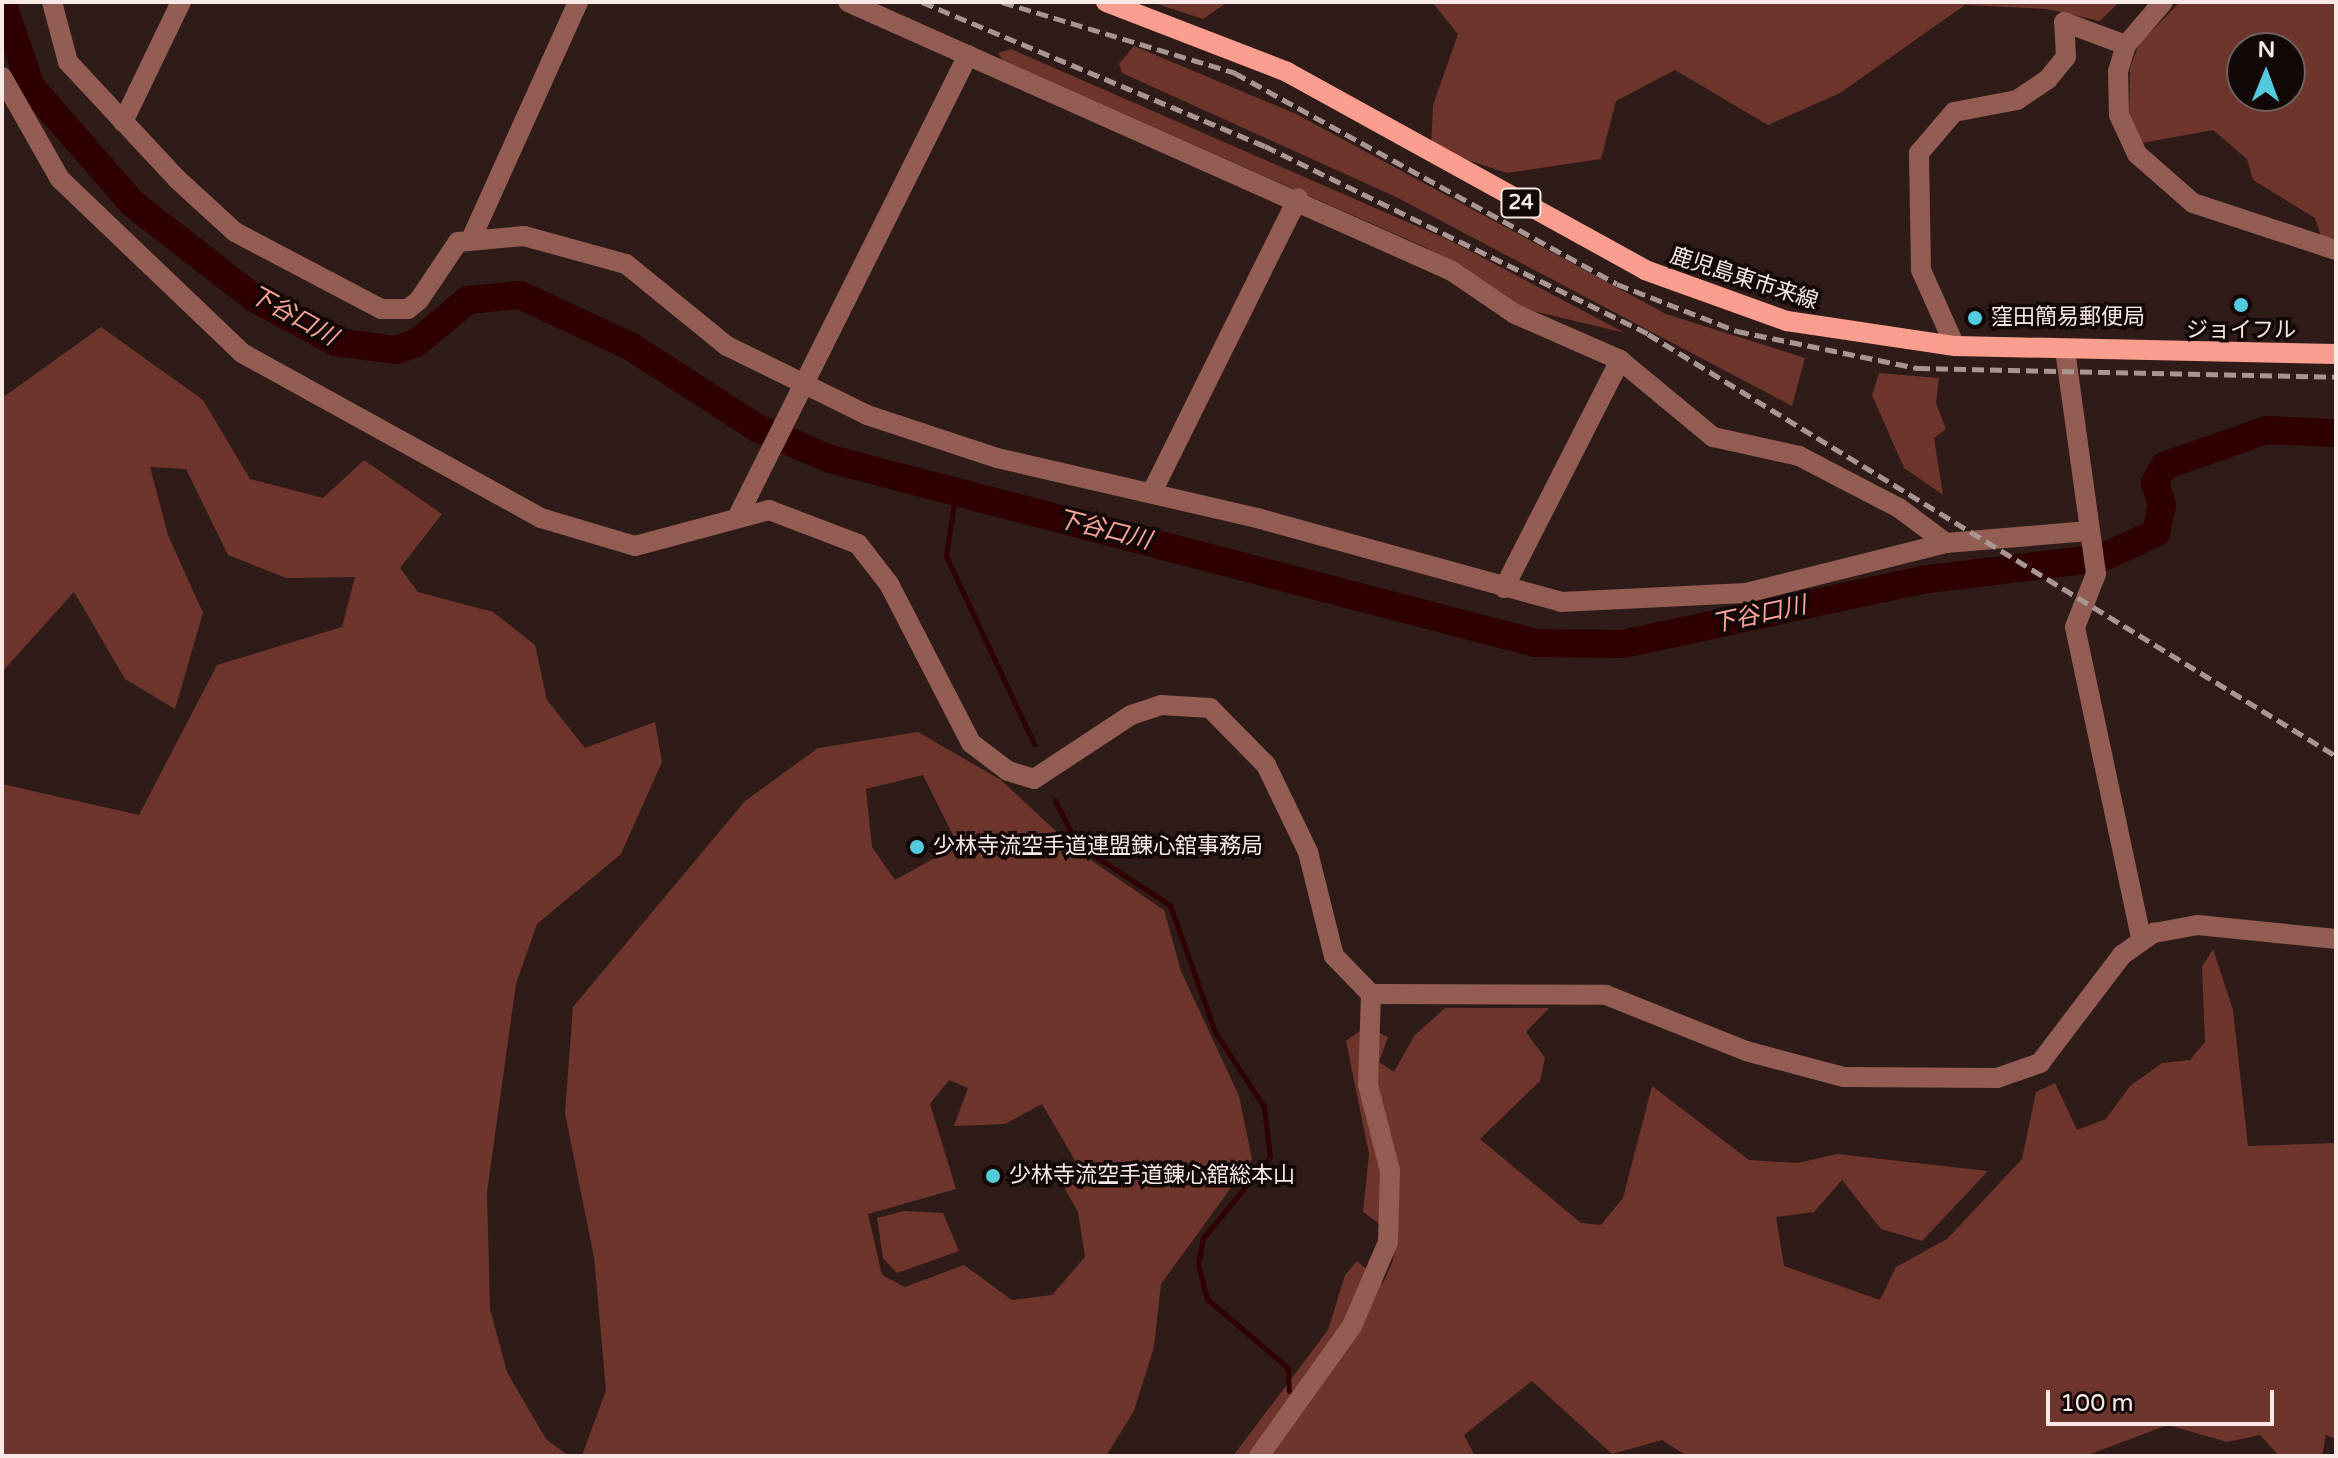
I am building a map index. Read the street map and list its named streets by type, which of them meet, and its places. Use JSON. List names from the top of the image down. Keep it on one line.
{"streets":{"main road":["24","鹿児島東市来線"]},"water":["下谷口川"],"places":["ジョイフル","窪田簡易郵便局","少林寺流空手道連盟錬心舘事務局","少林寺流空手道錬心舘総本山"],"scale_bar":"100 m","north":"top"}
